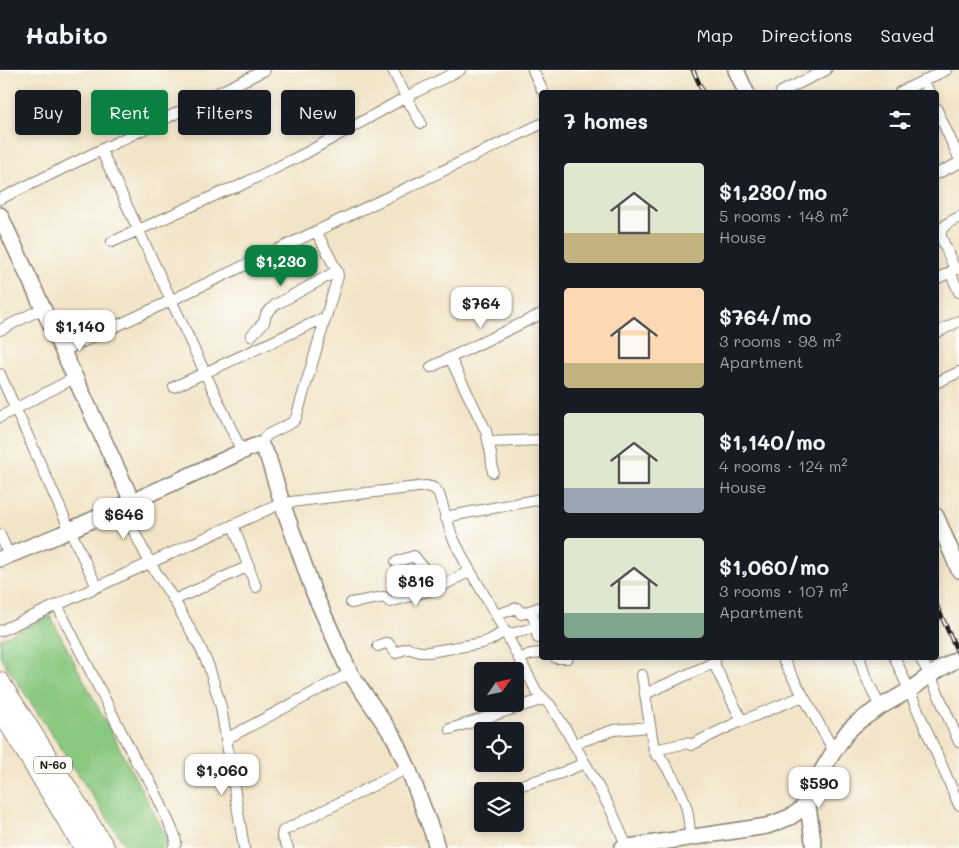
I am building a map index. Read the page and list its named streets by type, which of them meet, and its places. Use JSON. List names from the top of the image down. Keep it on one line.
{"streets":{"highway":["N-60"]},"north":"top right","page":{"header":"Habito","nav":["Map","Directions","Saved"],"chip":["Buy","Rent","Filters","New"],"heading":"7 homes","list":[{"name":"$1,230/mo","note":"5 rooms · 148 m² · House"},{"name":"$764/mo","note":"3 rooms · 98 m² · Apartment"},{"name":"$1,140/mo","note":"4 rooms · 124 m² · House"},{"name":"$1,060/mo","note":"3 rooms · 107 m² · Apartment"}],"price":["$1,230","$764","$1,140","$646","$816","$1,060","$590"]}}
